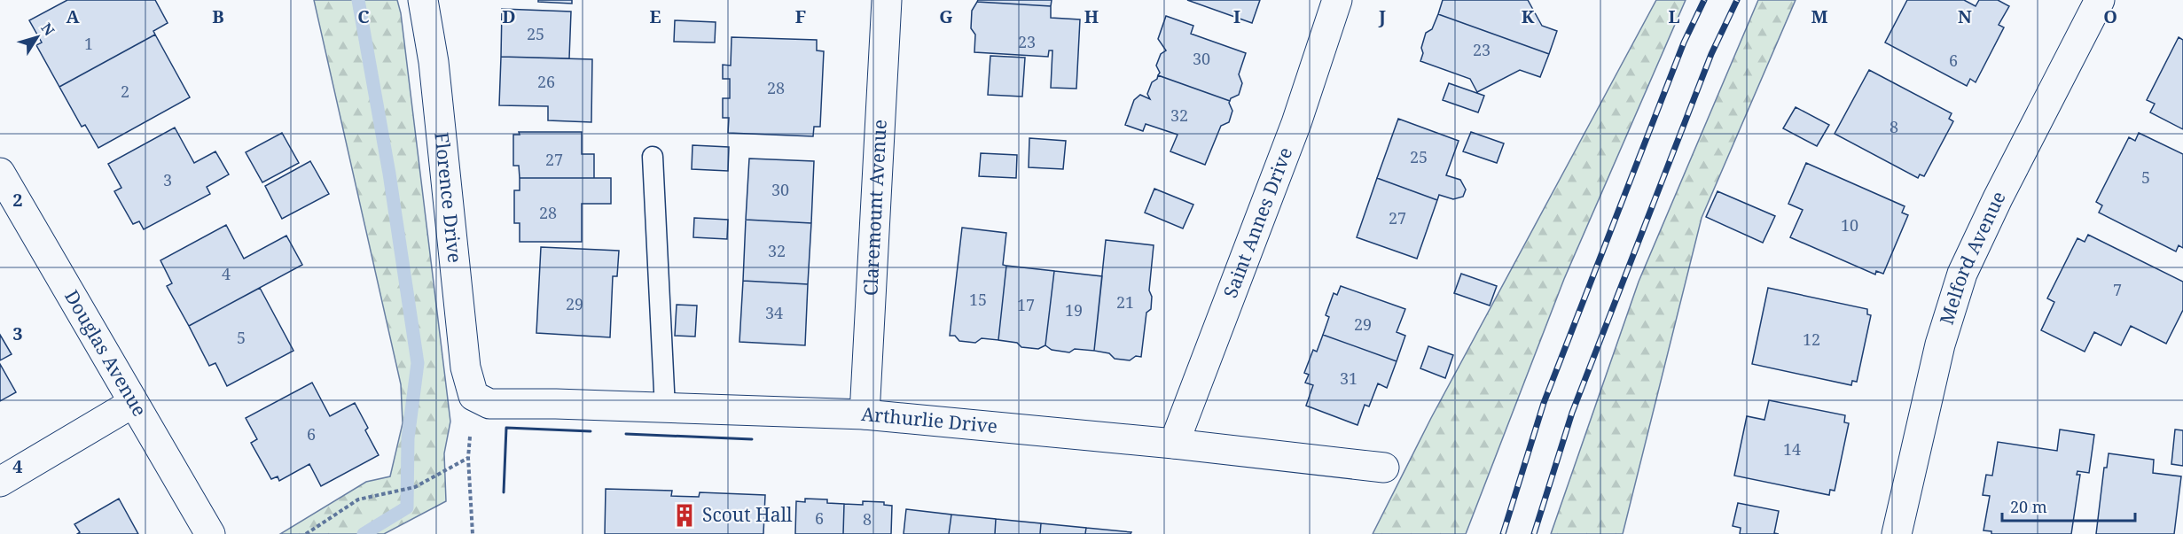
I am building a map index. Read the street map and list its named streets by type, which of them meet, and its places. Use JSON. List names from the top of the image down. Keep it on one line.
{"streets":{"street":["Florence Drive","Claremount Avenue","Saint Annes Drive","Melford Avenue","Douglas Avenue","Arthurlie Drive"]},"crossings":[["Florence Drive","Arthurlie Drive"],["Claremount Avenue","Arthurlie Drive"],["Saint Annes Drive","Arthurlie Drive"]],"places":{"building":["Scout Hall"]},"house_numbers":["25","23","1","23","30","6","26","28","2","32","8","25","27","5","3","30","28","27","10","32","4","7","15","21","29","17","19","34","29","5","12","31","6","14","6","8"],"scale_bar":"20 m","north":"top right","grid":{"columns":["A","B","C","D","E","F","G","H","I","J","K","L","M","N","O"],"rows":["2","3","4"]}}
